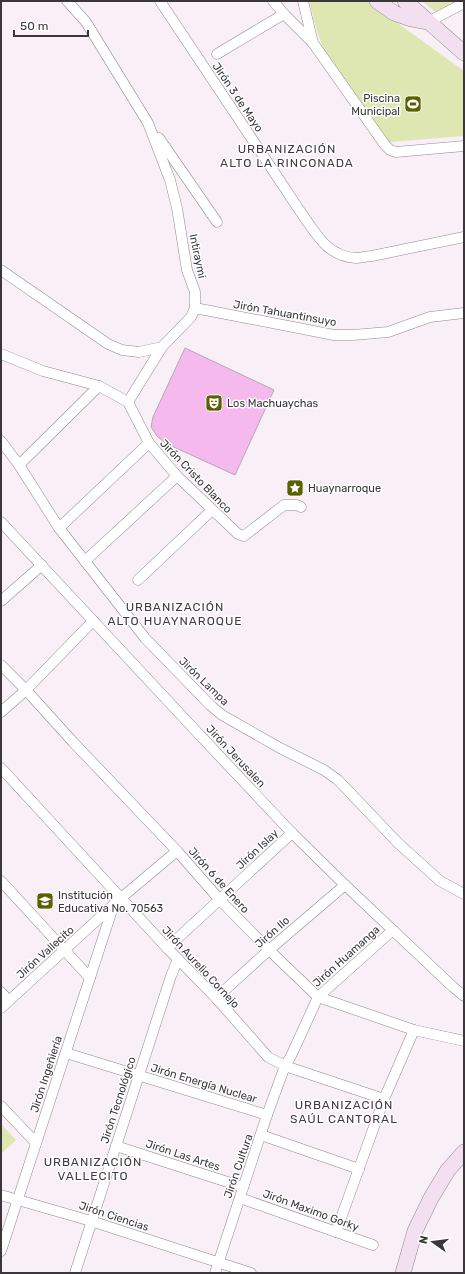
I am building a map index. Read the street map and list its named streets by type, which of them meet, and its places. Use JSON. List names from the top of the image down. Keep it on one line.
{"streets":{"street":["Jirón 3 de Mayo","Intiraymi","Jirón Tahuantinsuyo","Jirón Cristo Blanco","Jirón Lampa","Jirón Jerusalen","Jirón Islay","Jirón 6 de Enero","Jirón Ilo","Jirón Vallecito","Jirón Huamanga","Jirón Aurelio Cornejo","Jirón Ingeñiería","Jirón Energía Nuclear","Jirón Tecnológico","Jirón Las Artes","Jirón Cultura","Jirón Maximo Gorky","Jirón Ciencias"]},"crossings":[["Intiraymi","Jirón Tahuantinsuyo"],["Jirón Jerusalen","Jirón Islay"],["Jirón Jerusalen","Jirón Ilo"],["Jirón Jerusalen","Jirón Huamanga"],["Jirón Islay","Jirón 6 de Enero"],["Jirón Islay","Jirón Aurelio Cornejo"],["Jirón 6 de Enero","Jirón Ilo"],["Jirón 6 de Enero","Jirón Vallecito"],["Jirón 6 de Enero","Jirón Huamanga"],["Jirón Ilo","Jirón Aurelio Cornejo"],["Jirón Vallecito","Jirón Aurelio Cornejo"],["Jirón Vallecito","Jirón Ingeñiería"],["Jirón Huamanga","Jirón Aurelio Cornejo"],["Jirón Huamanga","Jirón Cultura"],["Jirón Aurelio Cornejo","Jirón Ingeñiería"],["Jirón Aurelio Cornejo","Jirón Tecnológico"],["Jirón Aurelio Cornejo","Jirón Cultura"],["Jirón Ingeñiería","Jirón Energía Nuclear"],["Jirón Ingeñiería","Jirón Ciencias"],["Jirón Energía Nuclear","Jirón Tecnológico"],["Jirón Energía Nuclear","Jirón Cultura"],["Jirón Tecnológico","Jirón Las Artes"],["Jirón Tecnológico","Jirón Ciencias"],["Jirón Las Artes","Jirón Cultura"],["Jirón Cultura","Jirón Maximo Gorky"],["Jirón Cultura","Jirón Ciencias"]],"districts":["URBANIZACIÓN ALTO LA RINCONADA","URBANIZACIÓN ALTO HUAYNAROQUE","URBANIZACIÓN SAÚL CANTORAL","URBANIZACIÓN VALLECITO"],"places":{"sports":["Piscina Municipal"],"theatre":["Los Machuaychas"],"place":["Huaynarroque"],"school or university":["Institución Educativa No. 70563"]},"scale_bar":"50 m","north":"left"}
